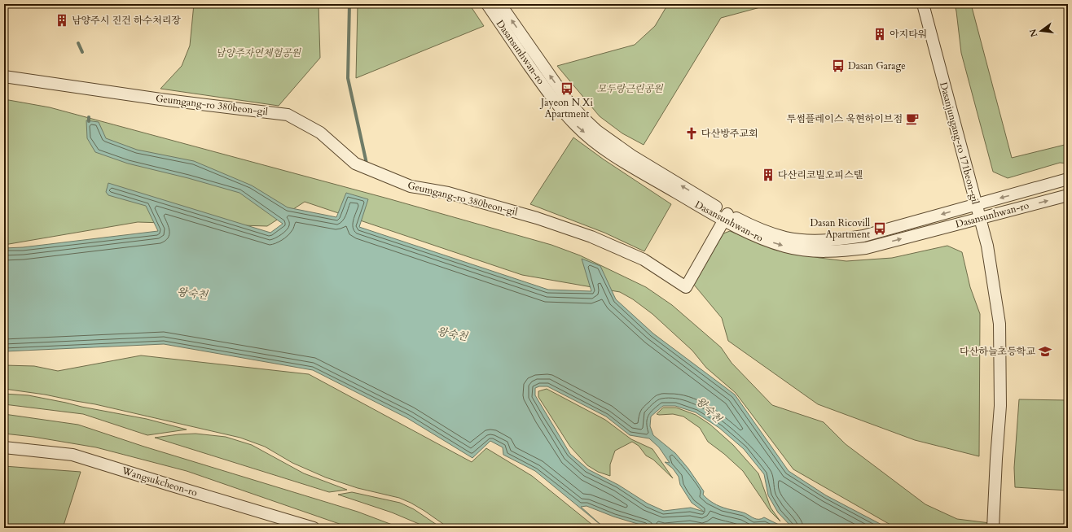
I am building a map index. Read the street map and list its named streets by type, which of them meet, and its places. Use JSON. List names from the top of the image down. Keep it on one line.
{"streets":{"street":["Dasansunhwan-ro","Geumgang-ro 380beon-gil","Dasanjungang-ro 171beon-gil","Wangsukcheon-ro"]},"crossings":[["Dasansunhwan-ro","Geumgang-ro 380beon-gil"],["Dasansunhwan-ro","Dasanjungang-ro 171beon-gil"]],"water":["왕숙천"],"parks":["남양주자연체험공원","모두랑근린공원"],"places":{"building":["남양주시 진건 하수처리장","아지타워","다산리코빌오피스텔"],"bus stop":["Dasan Garage","Jayeon N Xi Apartment","Dasan Ricovill Apartment"],"cafe":["투썸플레이스 욱현하이브점"],"church":["다산방주교회"],"school or university":["다산하늘초등학교"]},"north":"left"}
